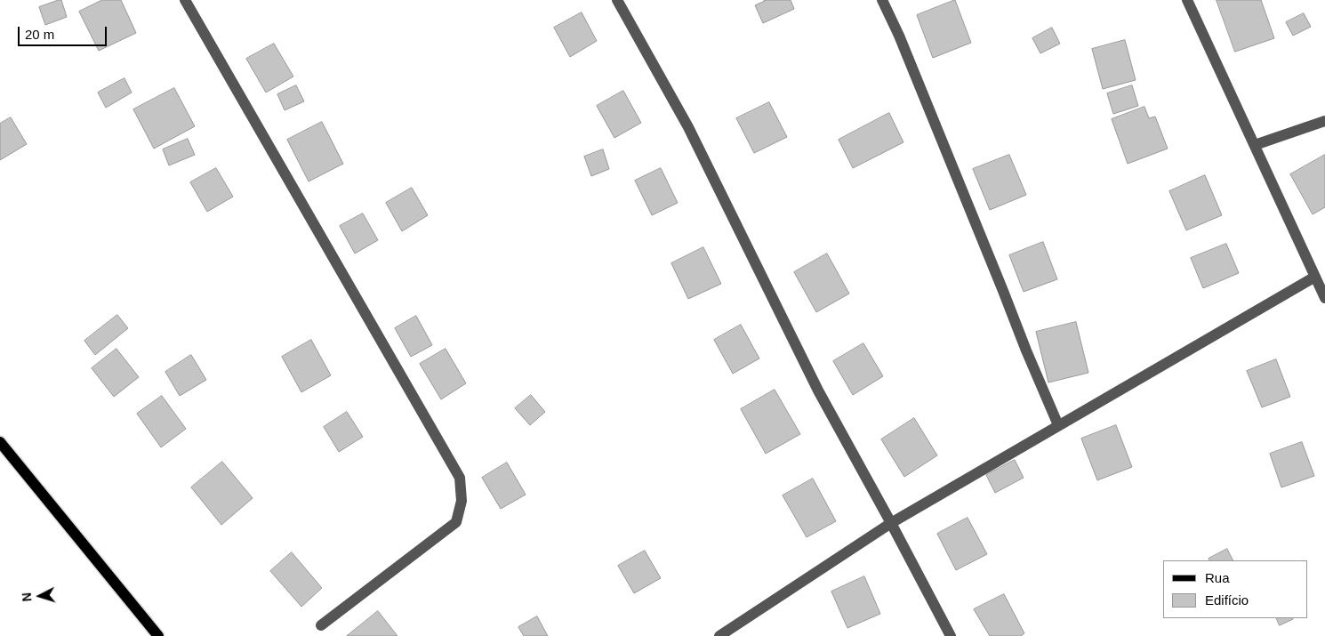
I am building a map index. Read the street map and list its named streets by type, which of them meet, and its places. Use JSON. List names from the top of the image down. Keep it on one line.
{"legend":["Rua","Edifício"],"scale_bar":"20 m","north":"left"}
